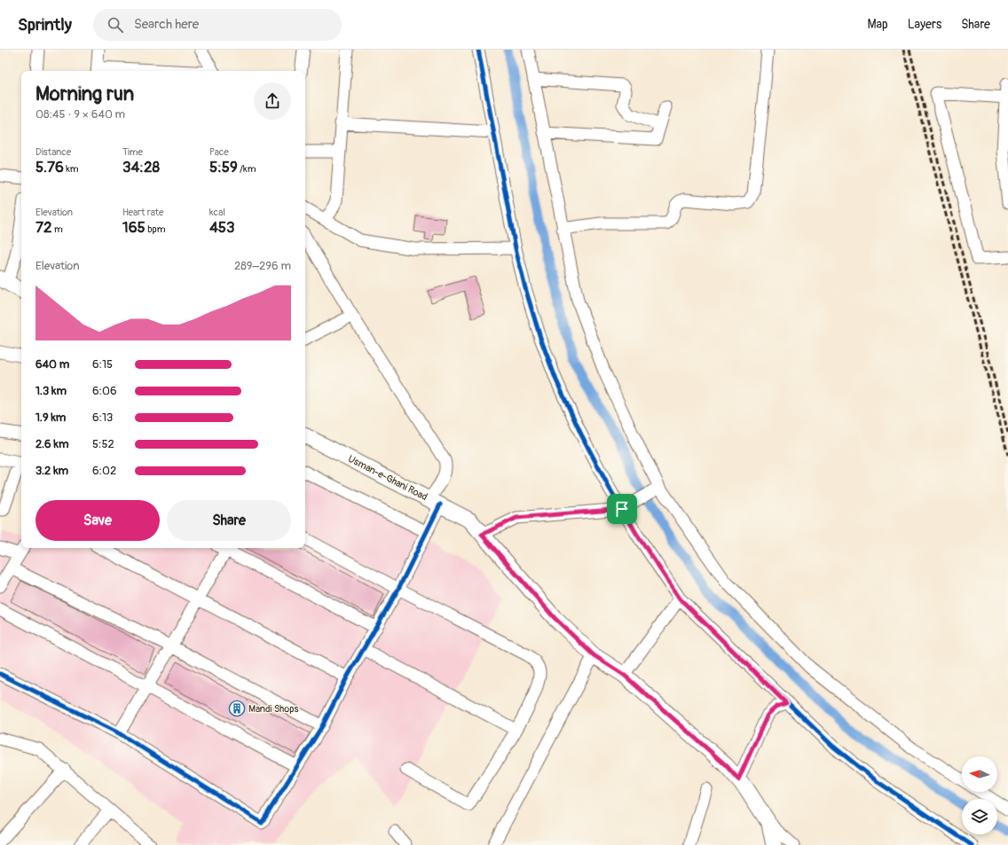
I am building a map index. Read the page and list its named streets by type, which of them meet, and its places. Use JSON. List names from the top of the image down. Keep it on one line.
{"streets":{"main road":["Usman-e-Ghani Road"]},"places":{"building":["Mandi Shops"]},"north":"left","page":{"header":"Sprintly","search":"Search here","nav":["Map","Layers","Share"],"heading":["Morning run","08:45 · 9 × 640 m"],"stats":[["Distance","5.76 km"],["Time","34:28"],["Pace","5:59 /km"],["Elevation","72 m"],["Heart rate","165 bpm"],["kcal","453"]],"chart":["Elevation","289–296 m"],"list":[{"name":"640 m","note":"6:15"},{"name":"1.3 km","note":"6:06"},{"name":"1.9 km","note":"6:13"},{"name":"2.6 km","note":"5:52"},{"name":"3.2 km","note":"6:02"}],"buttons":["Save","Share"]}}
